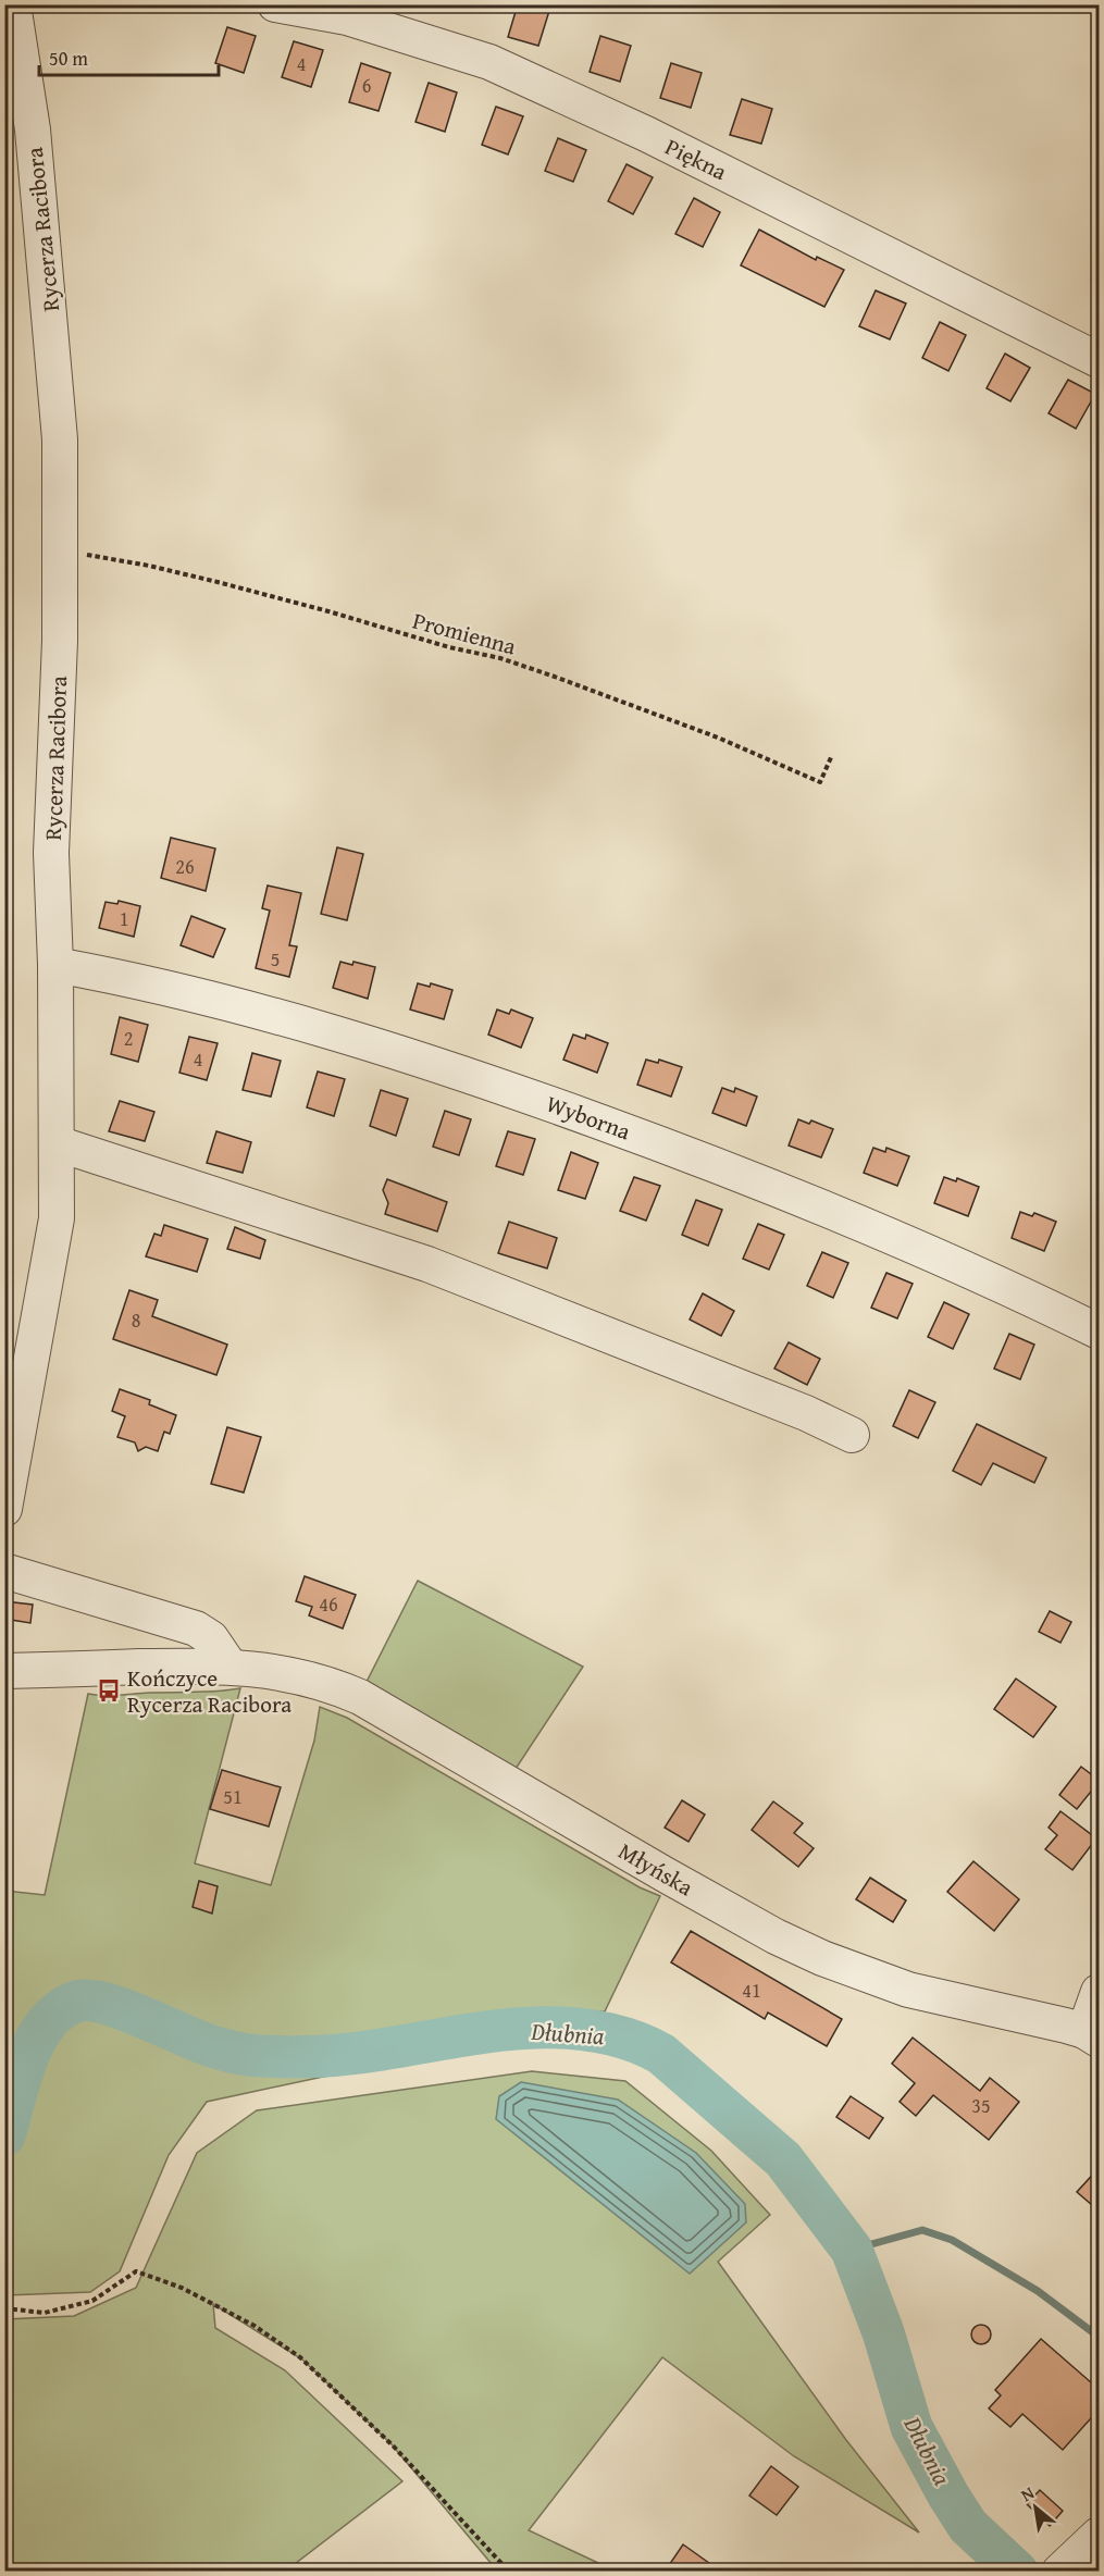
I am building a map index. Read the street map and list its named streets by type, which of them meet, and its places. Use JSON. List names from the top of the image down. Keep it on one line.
{"streets":{"street":["Piękna","Rycerza Racibora","Wyborna","Młyńska"],"path":["Promienna"]},"crossings":[["Rycerza Racibora","Promienna"],["Rycerza Racibora","Wyborna"]],"water":["Dłubnia"],"places":{"bus stop":["Kończyce Rycerza Racibora"]},"house_numbers":["4","6","26","1","5","2","4","8","46","51","41","35"],"scale_bar":"50 m","north":"top left"}
